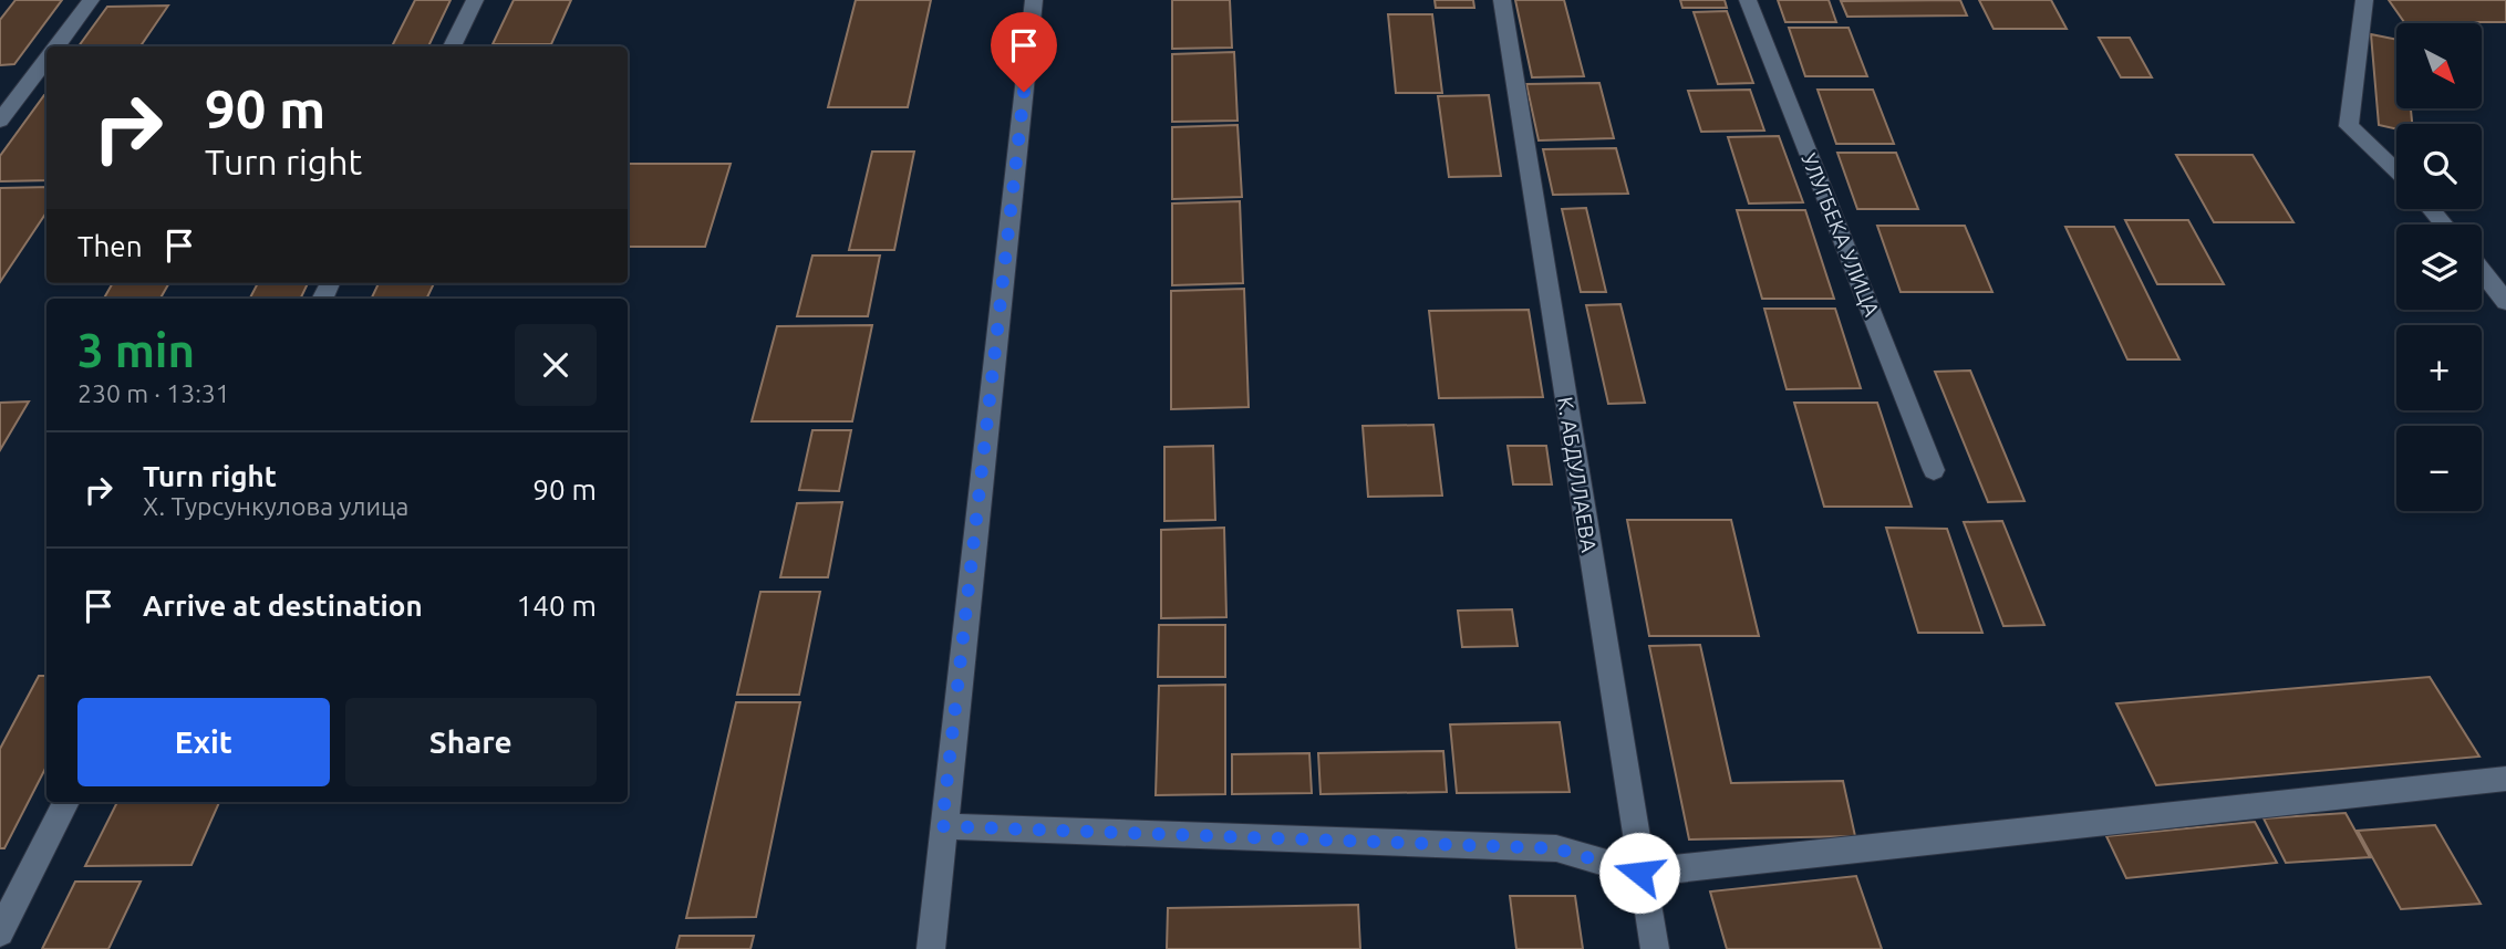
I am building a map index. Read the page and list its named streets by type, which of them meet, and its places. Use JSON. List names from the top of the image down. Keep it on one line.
{"streets":{"street":["УЛУГБЕКА УЛИЦА","К. АБДУЛЛАЕВА"]},"north":"bottom right","page":{"map_buttons":["+","−"],"turn":["90 m","Turn right"],"then":"Then","heading":["3 min","230 m · 13:31"],"list":[{"name":"Turn right","note":"Х. Турсункулова улица","value":"90 m"},{"name":"Arrive at destination","value":"140 m"}],"buttons":["Exit","Share"]}}
